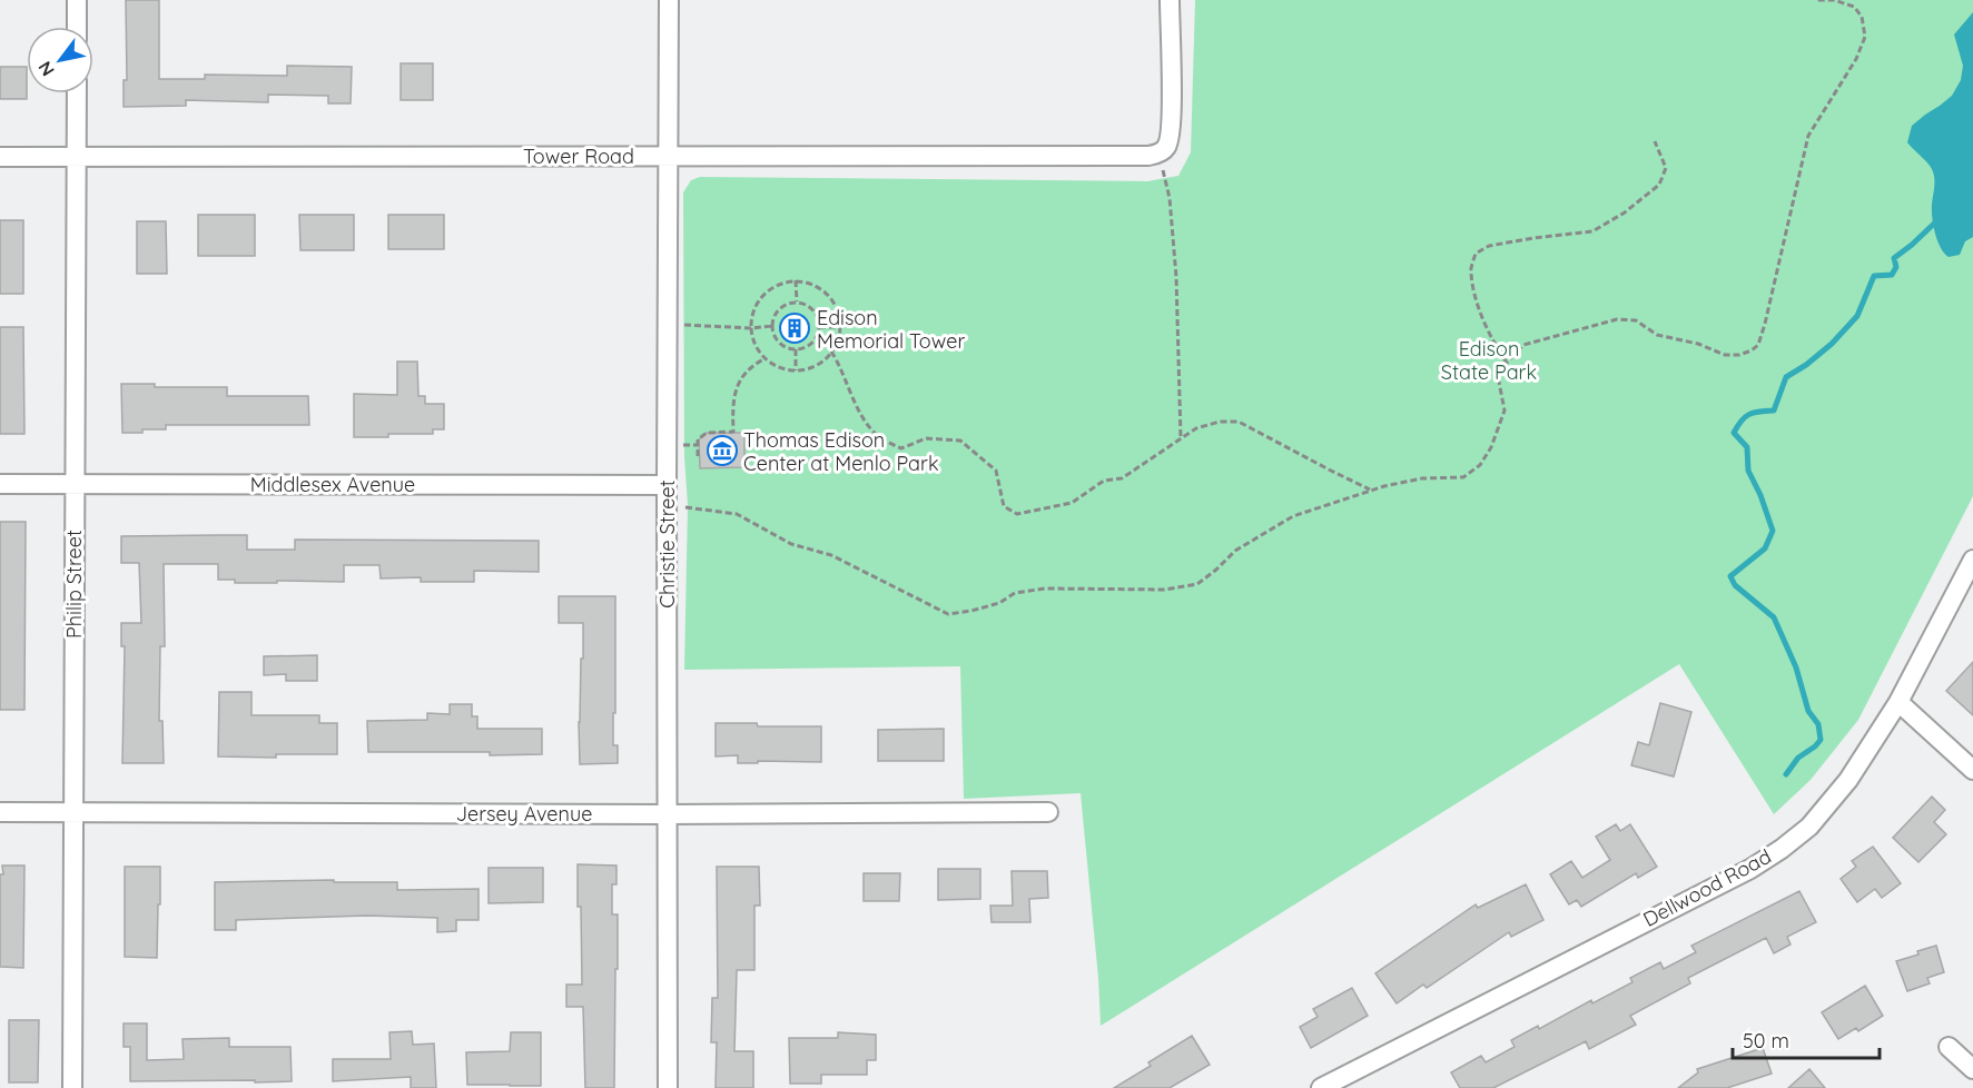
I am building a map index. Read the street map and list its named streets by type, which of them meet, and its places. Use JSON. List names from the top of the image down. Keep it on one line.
{"streets":{"street":["Tower Road","Middlesex Avenue","Christie Street","Philip Street","Jersey Avenue","Dellwood Road"]},"crossings":[["Tower Road","Christie Street"],["Tower Road","Philip Street"],["Middlesex Avenue","Christie Street"],["Middlesex Avenue","Philip Street"],["Christie Street","Jersey Avenue"],["Philip Street","Jersey Avenue"]],"parks":["Edison State Park"],"places":{"building":["Edison Memorial Tower"],"museum":["Thomas Edison Center at Menlo Park"]},"scale_bar":"50 m","north":"bottom left"}
